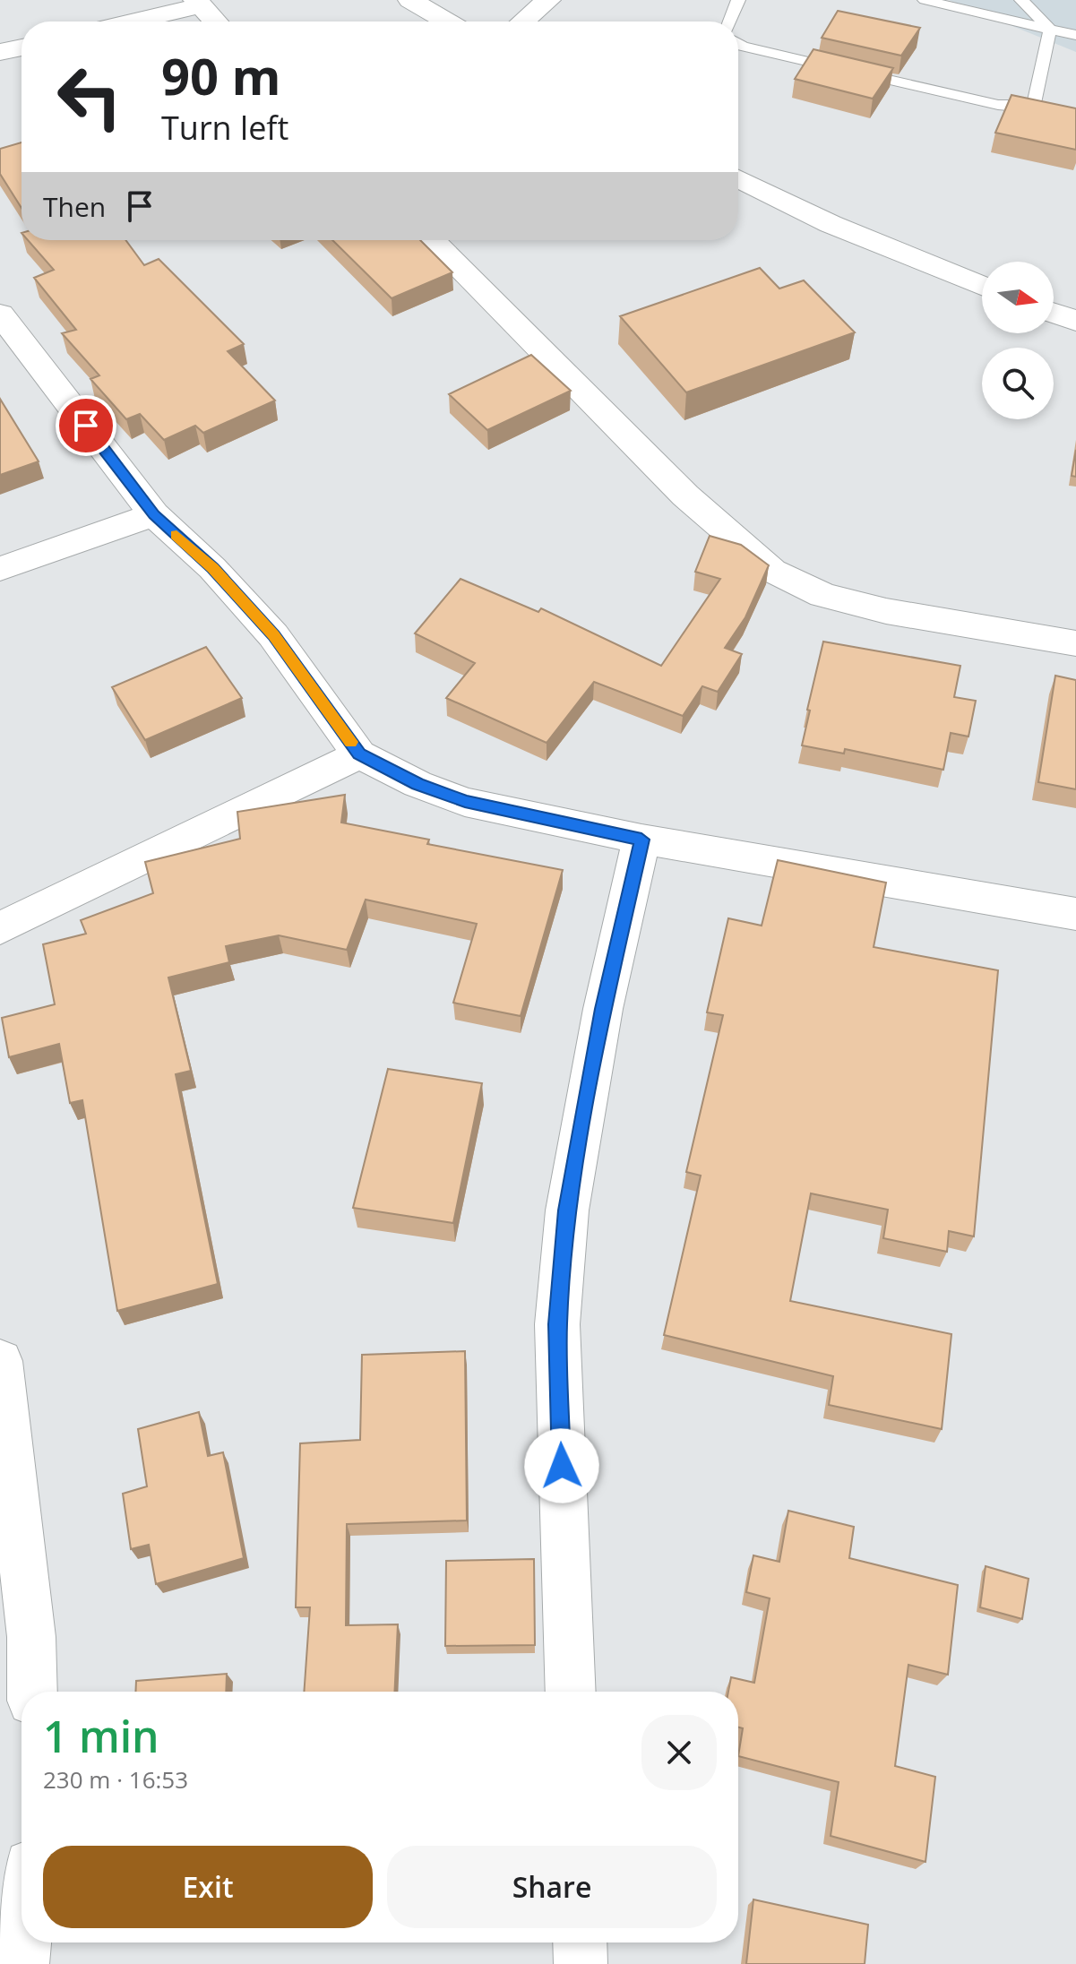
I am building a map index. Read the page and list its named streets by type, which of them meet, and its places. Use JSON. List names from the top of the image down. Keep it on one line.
{"north":"right","page":{"turn":["90 m","Turn left"],"then":"Then","heading":["1 min","230 m · 16:53"],"buttons":["Exit","Share"]}}
